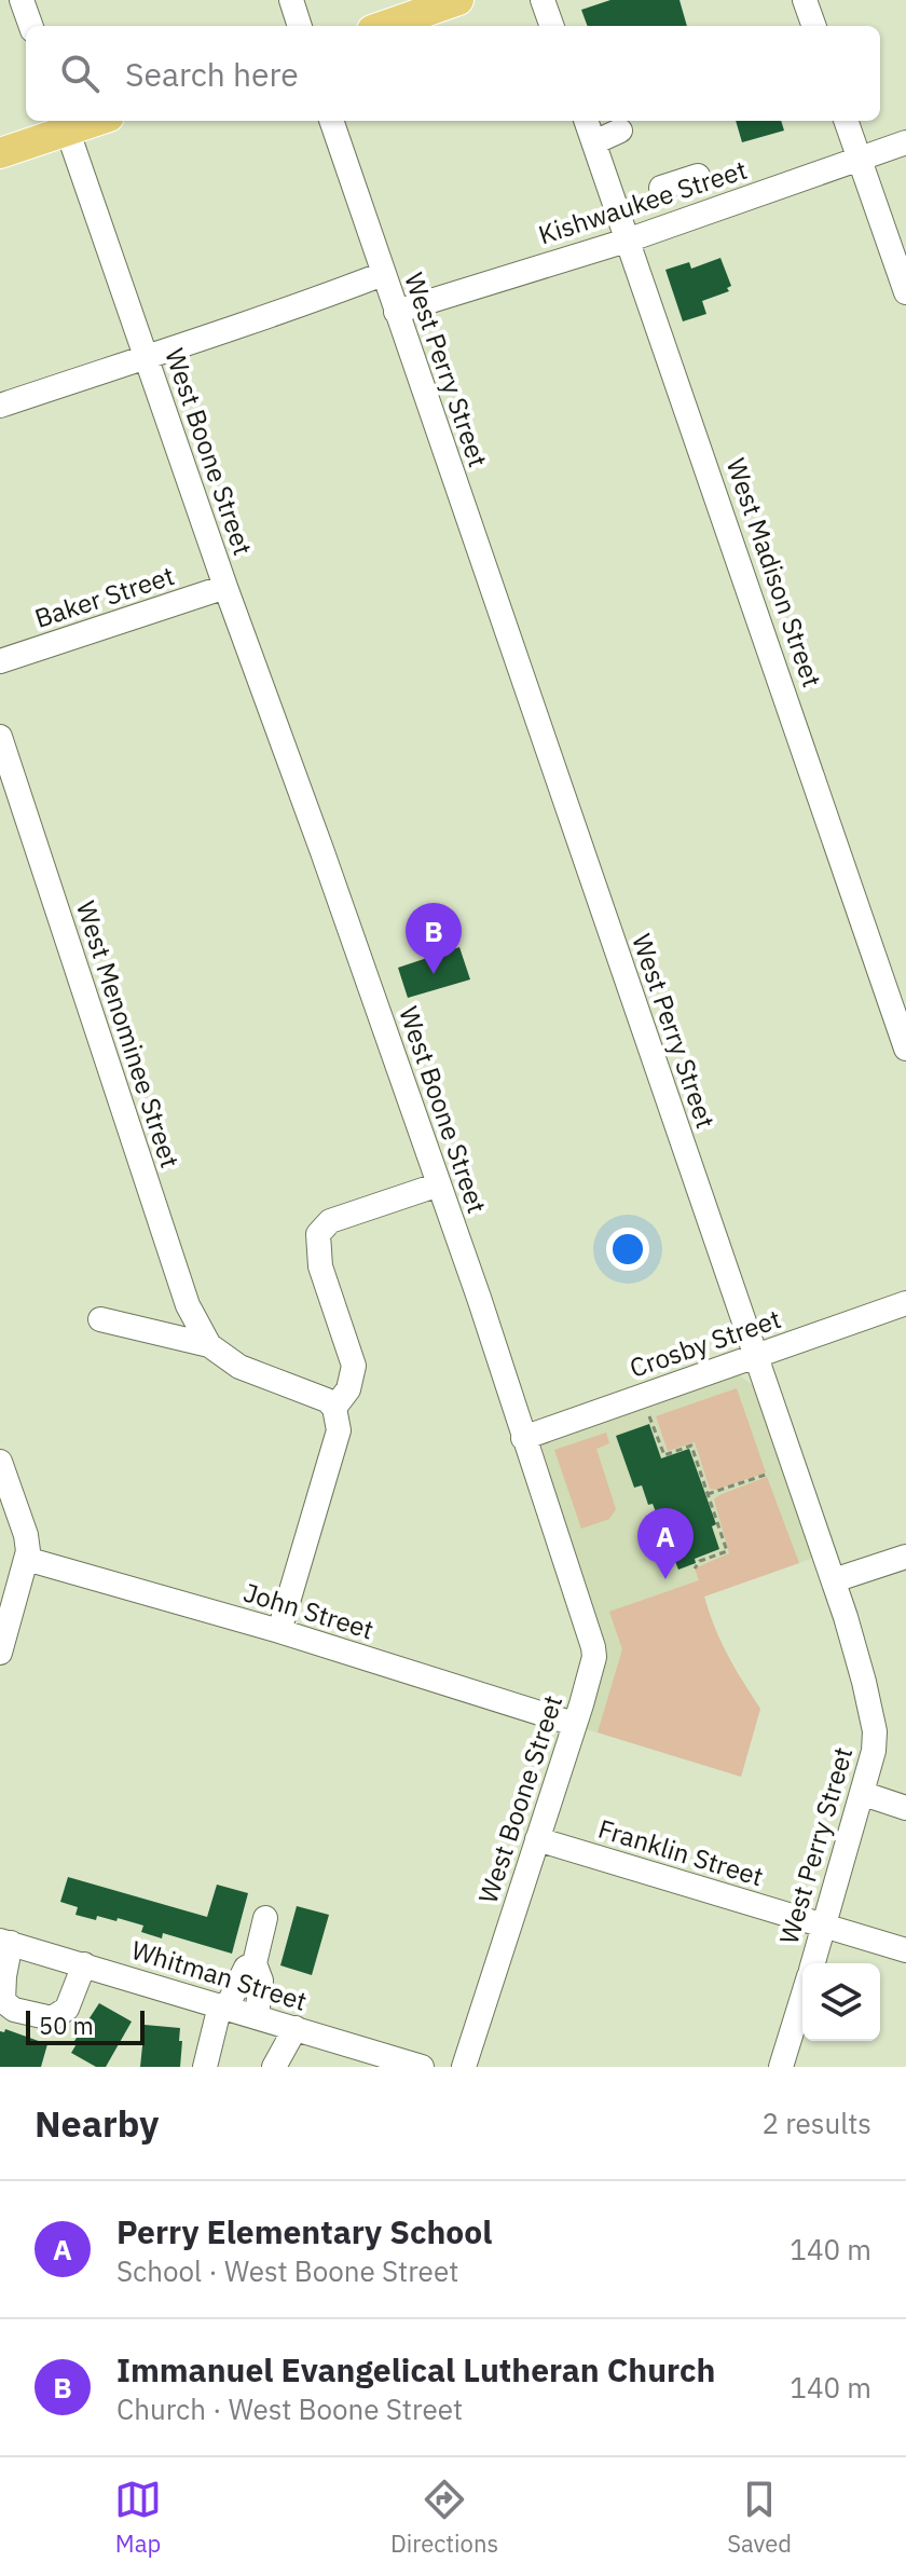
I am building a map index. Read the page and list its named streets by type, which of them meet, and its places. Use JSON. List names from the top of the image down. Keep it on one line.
{"streets":{"street":["Kishwaukee Street","West Perry Street","West Boone Street","West Madison Street","Baker Street","West Menominee Street","Crosby Street","John Street","Franklin Street","Whitman Street"]},"crossings":[["Kishwaukee Street","West Perry Street"],["Kishwaukee Street","West Madison Street"],["West Perry Street","Crosby Street"],["West Perry Street","Franklin Street"],["West Boone Street","Baker Street"],["West Boone Street","Crosby Street"],["West Boone Street","John Street"],["West Boone Street","Franklin Street"]],"scale_bar":"50 m","page":{"search":"Search here","pins":["B","A"],"scale":"50 m","heading":["Nearby","2 results"],"list":[{"mark":"A","name":"Perry Elementary School","note":"School · West Boone Street","value":"140 m"},{"mark":"B","name":"Immanuel Evangelical Lutheran Church","note":"Church · West Boone Street","value":"140 m"}],"nav":["Map","Directions","Saved"]}}
